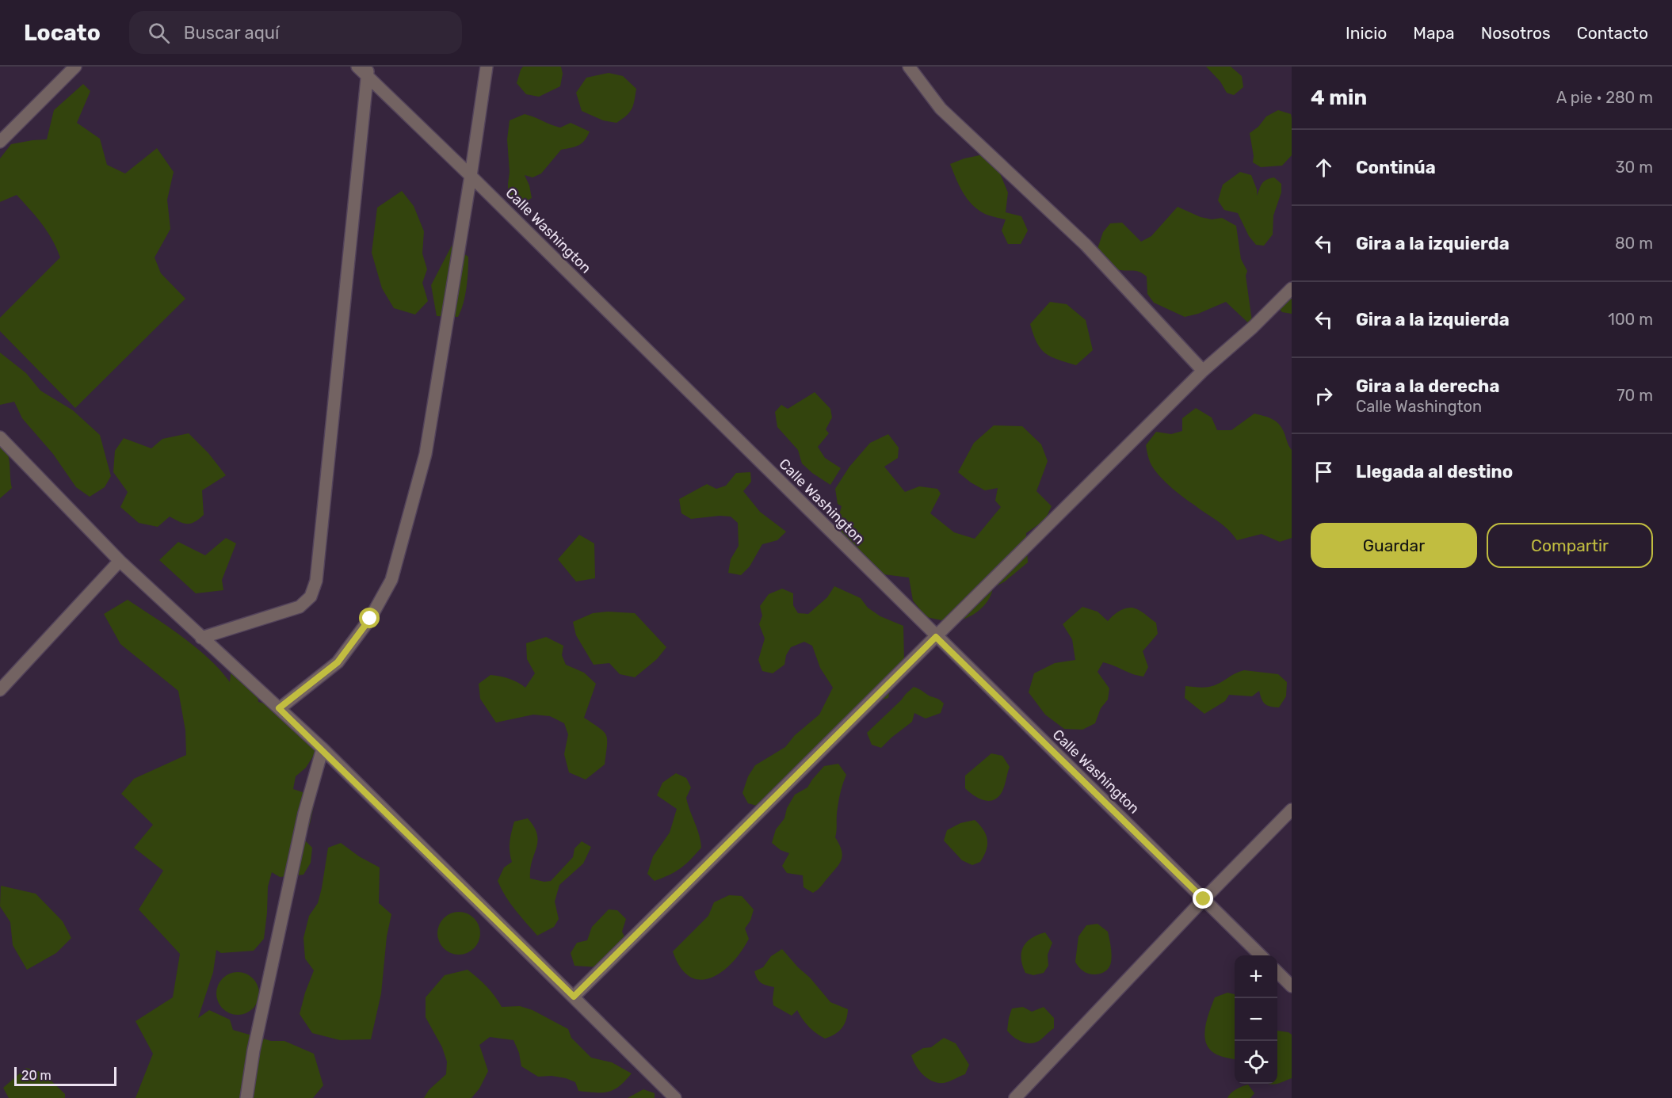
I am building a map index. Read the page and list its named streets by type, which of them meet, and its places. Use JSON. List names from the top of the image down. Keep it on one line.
{"streets":{"street":["Calle Washington"]},"scale_bar":"20 m","page":{"header":"Locato","search":"Buscar aquí","nav":["Inicio","Mapa","Nosotros","Contacto"],"heading":["4 min","A pie · 280 m"],"list":[["Continúa","30 m"],["Gira a la izquierda","80 m"],["Gira a la izquierda","100 m"],["Gira a la derecha","Calle Washington","70 m"],"Llegada al destino"],"buttons":["Guardar","Compartir"],"map_buttons":["+","−"],"scale":"20 m"}}
